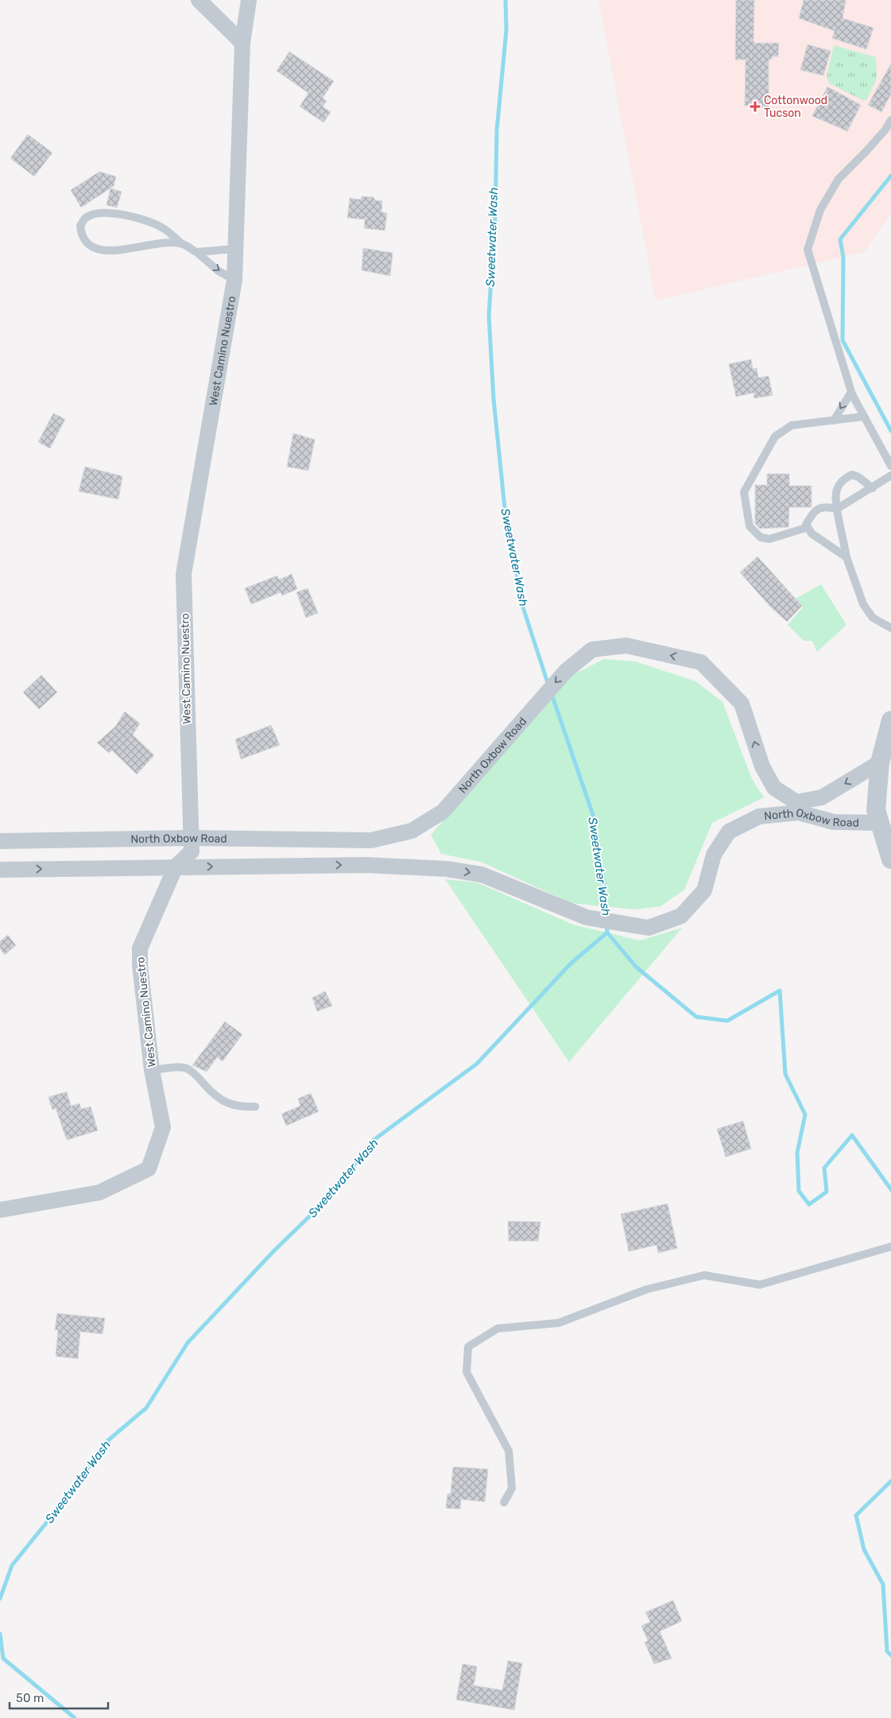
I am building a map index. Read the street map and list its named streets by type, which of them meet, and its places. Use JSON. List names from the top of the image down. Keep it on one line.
{"streets":{"street":["West Camino Nuestro","North Oxbow Road"]},"crossings":[["West Camino Nuestro","North Oxbow Road"]],"water":["Sweetwater Wash"],"places":{"health":["Cottonwood Tucson"]},"scale_bar":"50 m"}
